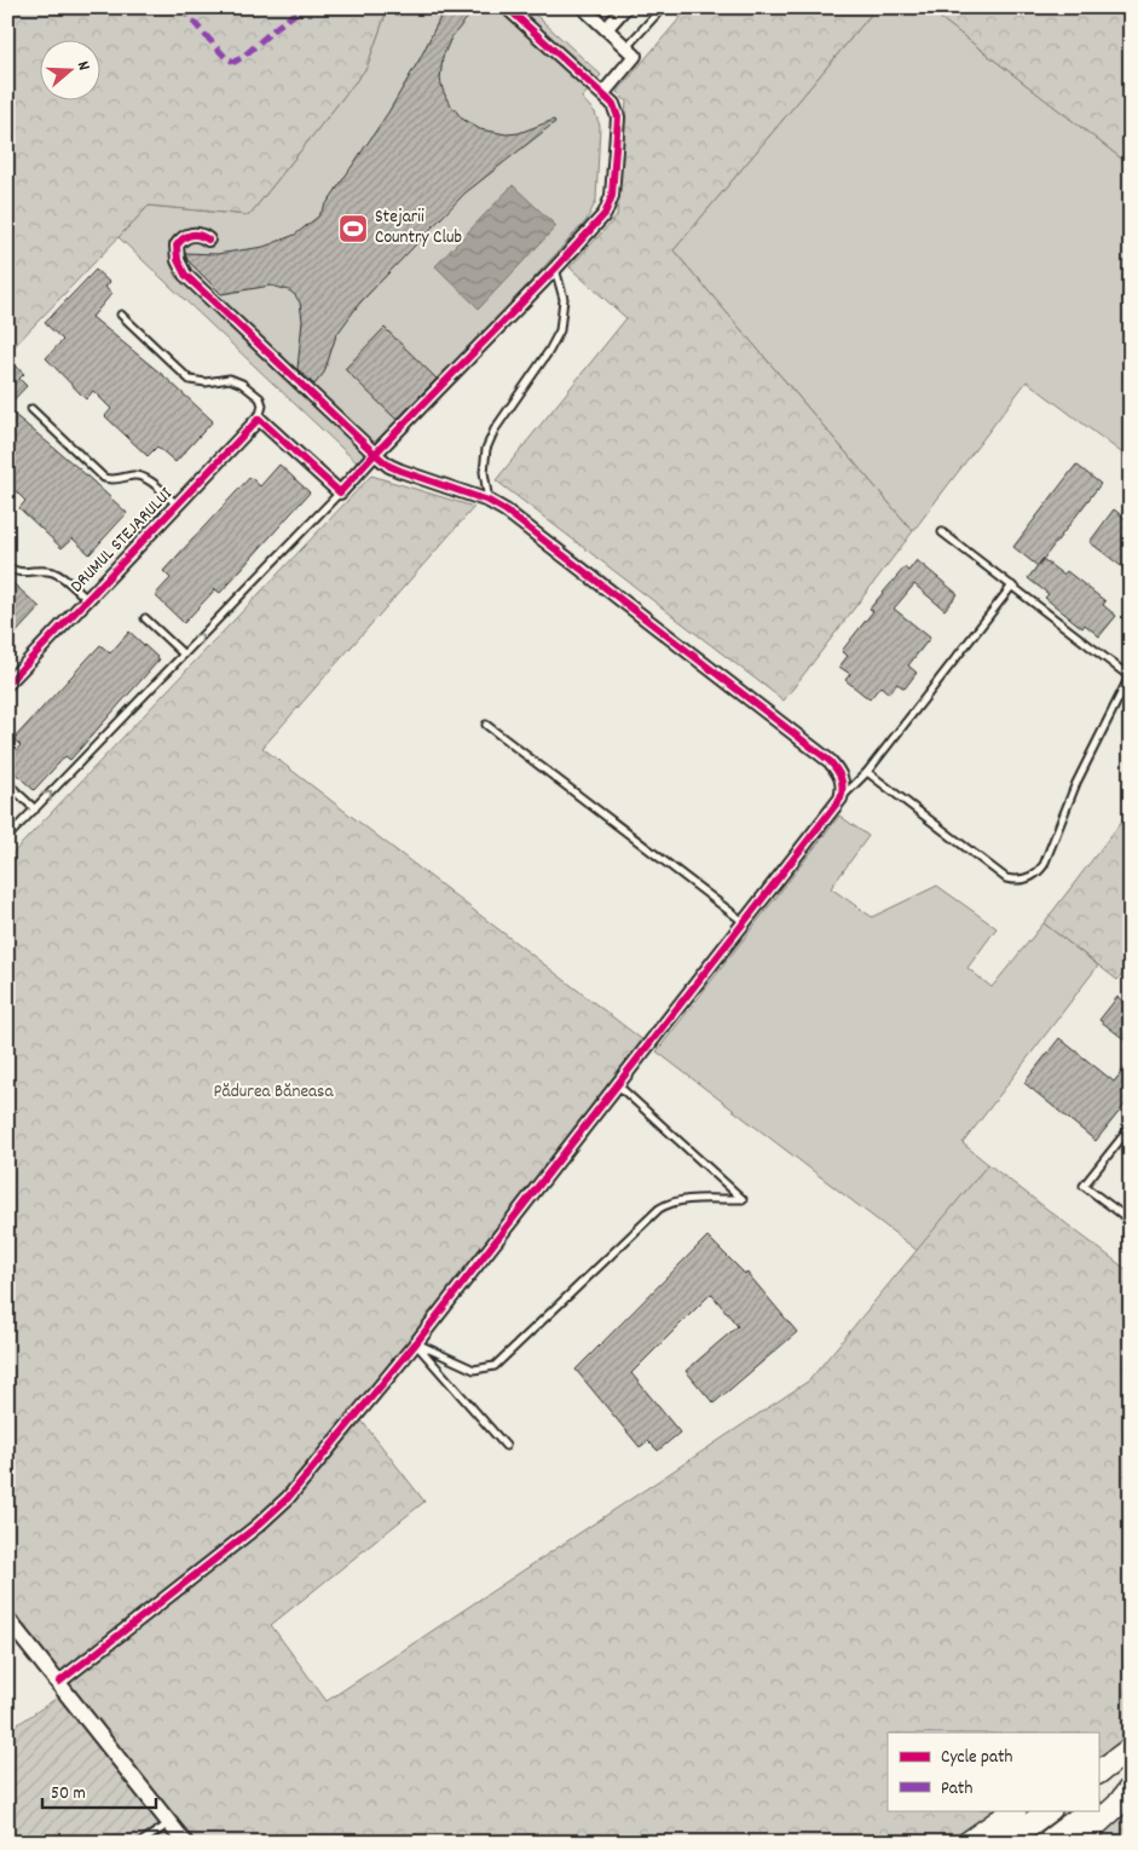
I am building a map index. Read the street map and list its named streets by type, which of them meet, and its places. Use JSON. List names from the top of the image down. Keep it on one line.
{"streets":{"street":["DRUMUL STEJARULUI"]},"parks":["Pădurea Băneasa"],"places":{"sports":["Stejarii Country Club"]},"legend":["Cycle path","Path"],"scale_bar":"50 m","north":"right"}
